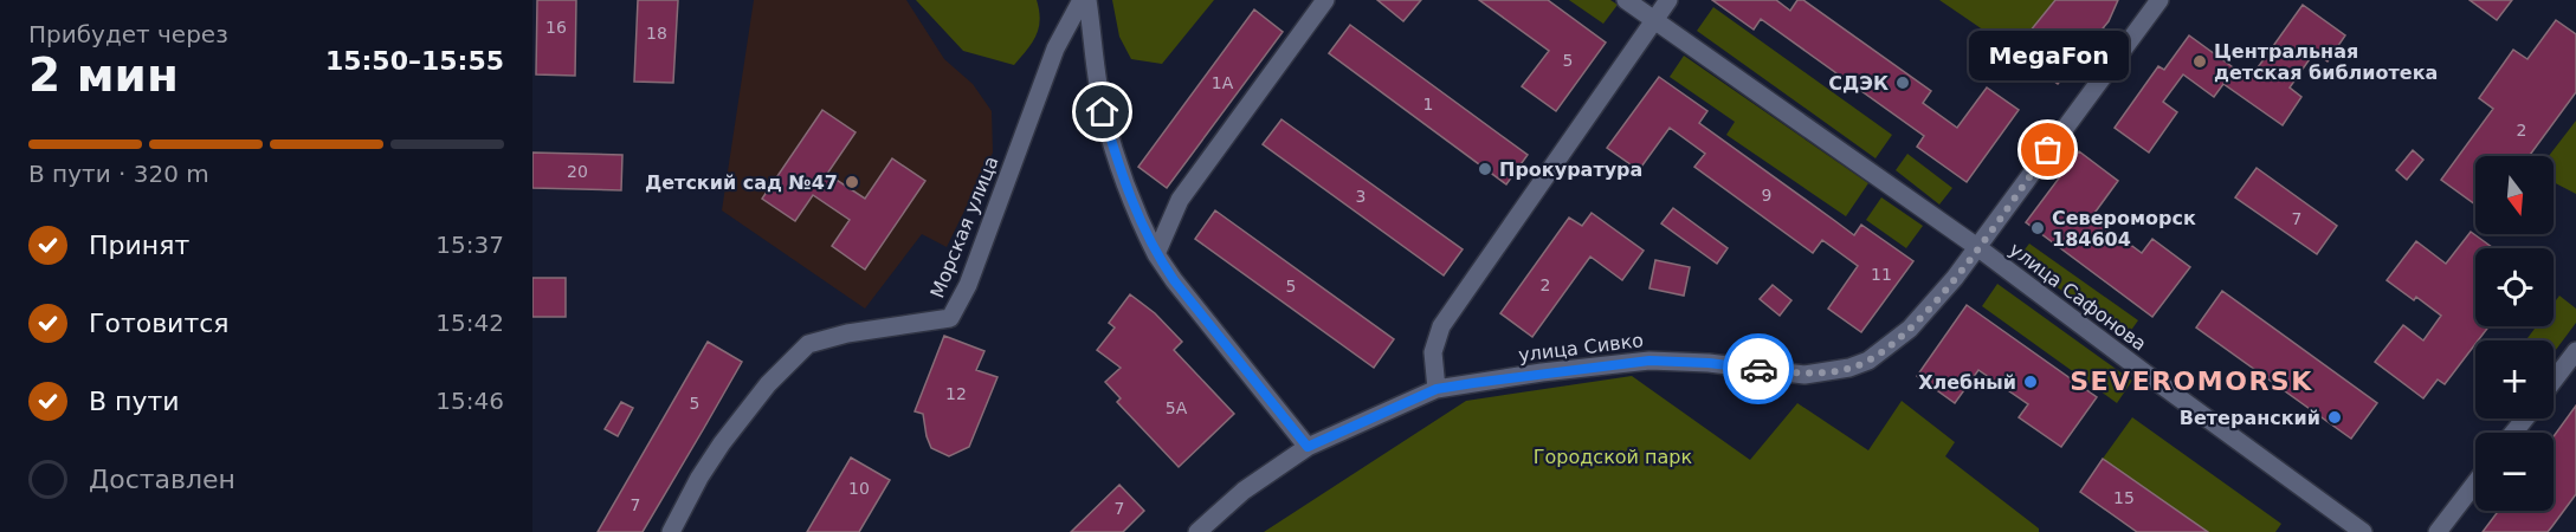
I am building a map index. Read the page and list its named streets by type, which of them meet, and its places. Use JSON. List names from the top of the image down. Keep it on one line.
{"streets":{"street":["Морская улица","улица Сафонова","улица Сивко"]},"crossings":[["улица Сафонова","улица Сивко"]],"districts":["SEVEROMORSK"],"parks":["Городской парк"],"places":["Центральная детская библиотека","СДЭК","MegaFon","Прокуратура","Детский сад №47","Североморск 184604","Хлебный","Ветеранский"],"house_numbers":["16","18","5","1А","1","2","20","9","3","7","11","2","5","12","5","5А","10","15","7","7"],"north":"bottom","page":{"heading":["2 мин","Прибудет через","15:50–15:55"],"bubble":"MegaFon","bar":"В пути · 320 m","map_buttons":["+","−"],"list":[["Принят","15:37"],["Готовится","15:42"],["В пути","15:46"],"Доставлен"]}}
